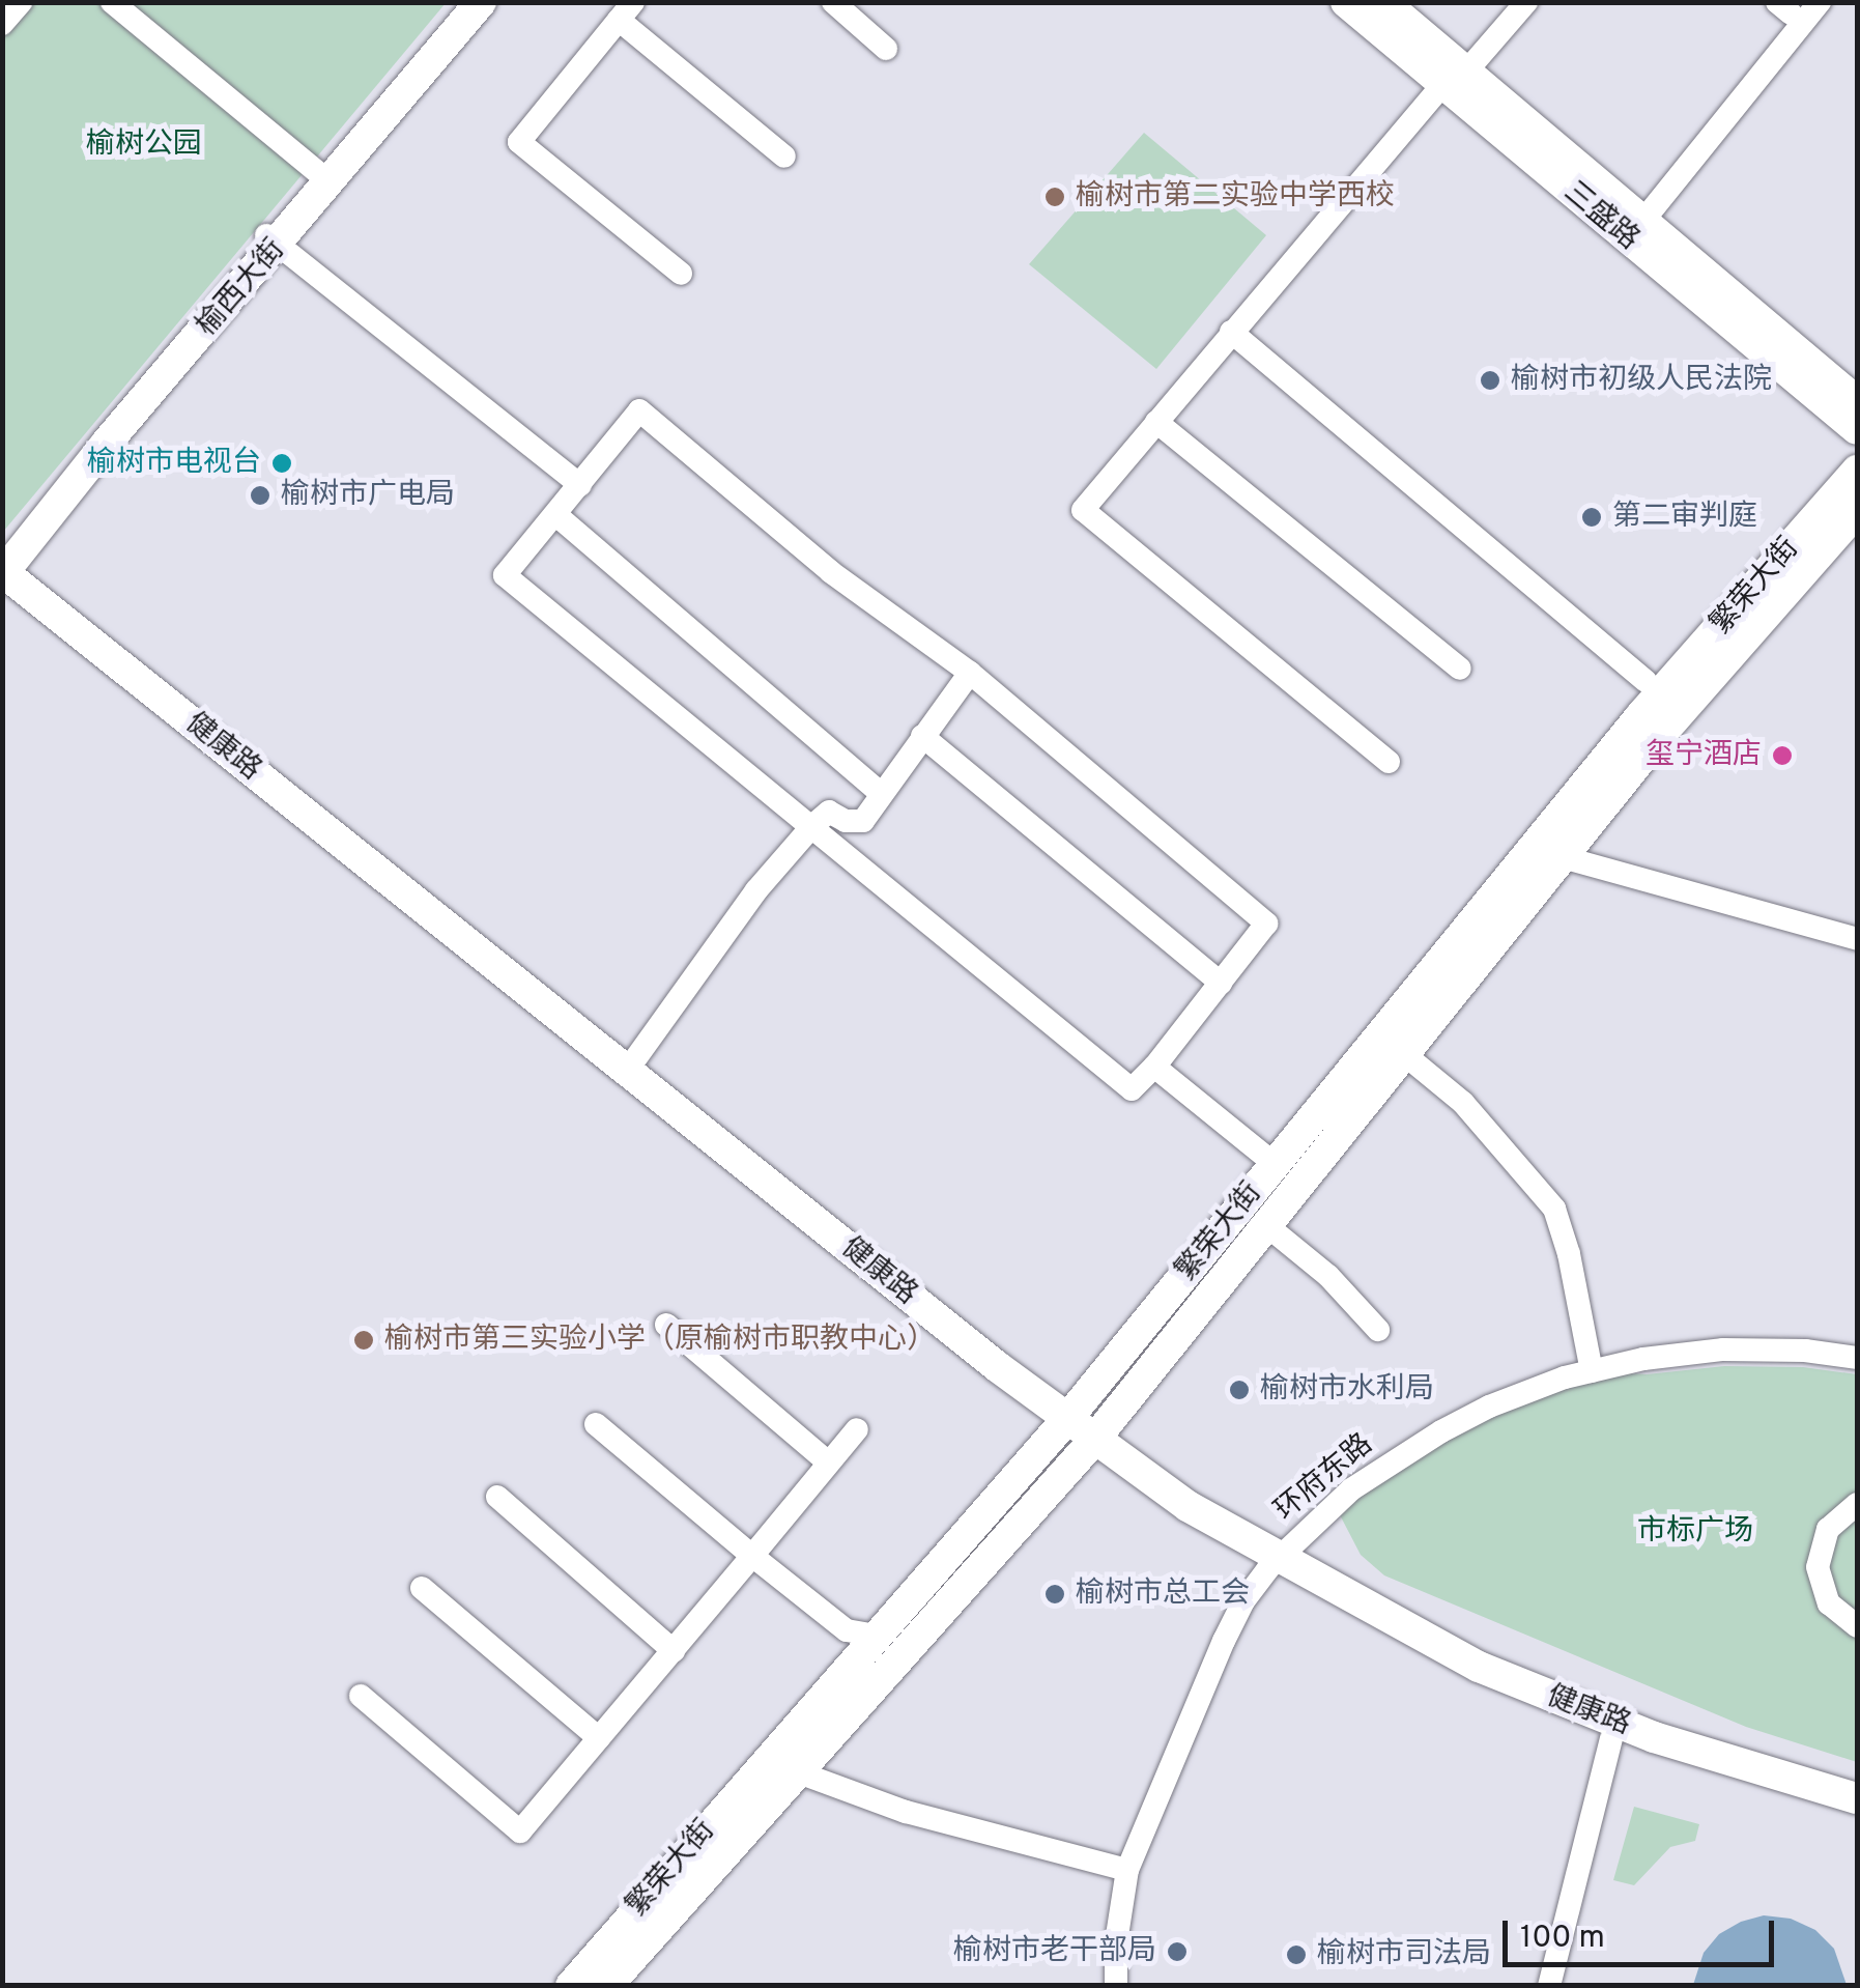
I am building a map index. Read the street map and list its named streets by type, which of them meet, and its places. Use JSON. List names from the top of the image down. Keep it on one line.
{"streets":{"main road":["三盛路","榆西大街","繁荣大街","健康路"],"street":["环府东路"]},"crossings":[["榆西大街","健康路"],["繁荣大街","健康路"],["健康路","环府东路"]],"parks":["榆树公园","市标广场"],"places":["榆树市第二实验中学西校","榆树市初级人民法院","榆树市电视台","榆树市广电局","第二审判庭","玺宁酒店","榆树市第三实验小学（原榆树市职教中心）","榆树市水利局","榆树市总工会","榆树市老干部局","榆树市司法局"],"scale_bar":"100 m"}
